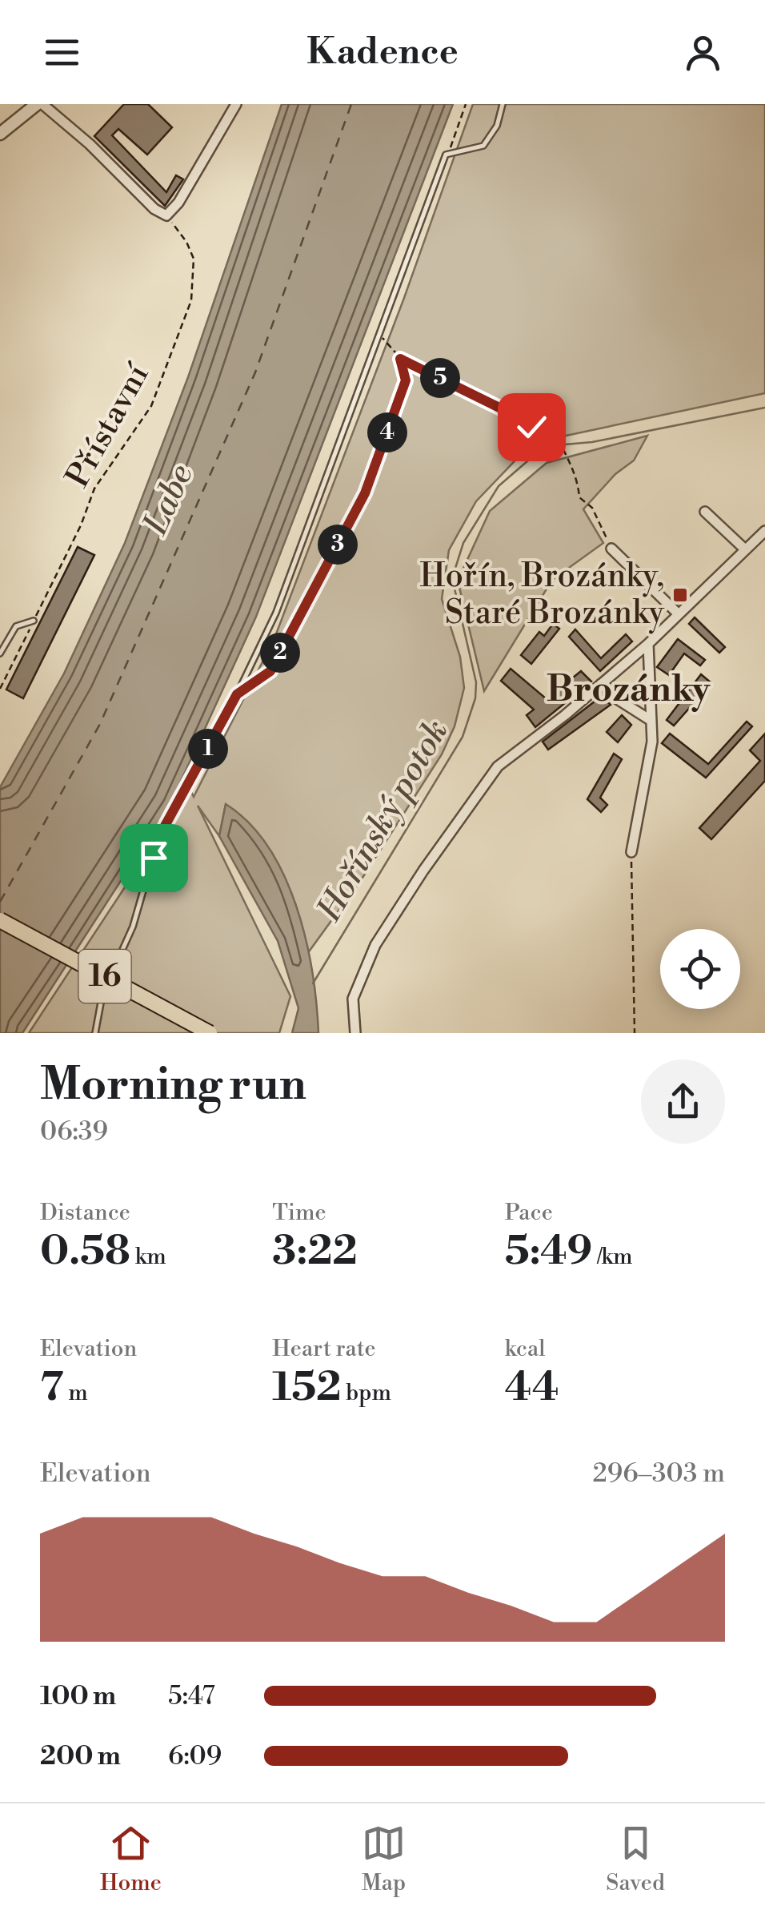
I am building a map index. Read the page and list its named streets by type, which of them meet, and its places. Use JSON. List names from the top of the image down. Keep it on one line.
{"streets":{"main road":["16"],"path":["Přístavní"]},"districts":["Brozánky"],"water":["Labe","Hořínský potok"],"places":{"transit":["Hořín, Brozánky, Staré Brozánky"]},"page":{"header":"Kadence","pins":["5","4","3","2","1"],"heading":["Morning run","06:39"],"stats":[["Distance","0.58 km"],["Time","3:22"],["Pace","5:49 /km"],["Elevation","7 m"],["Heart rate","152 bpm"],["kcal","44"]],"chart":["Elevation","296–303 m"],"list":[{"name":"100 m","note":"5:47"},{"name":"200 m","note":"6:09"}],"tabs":["Home","Map","Saved"]}}
